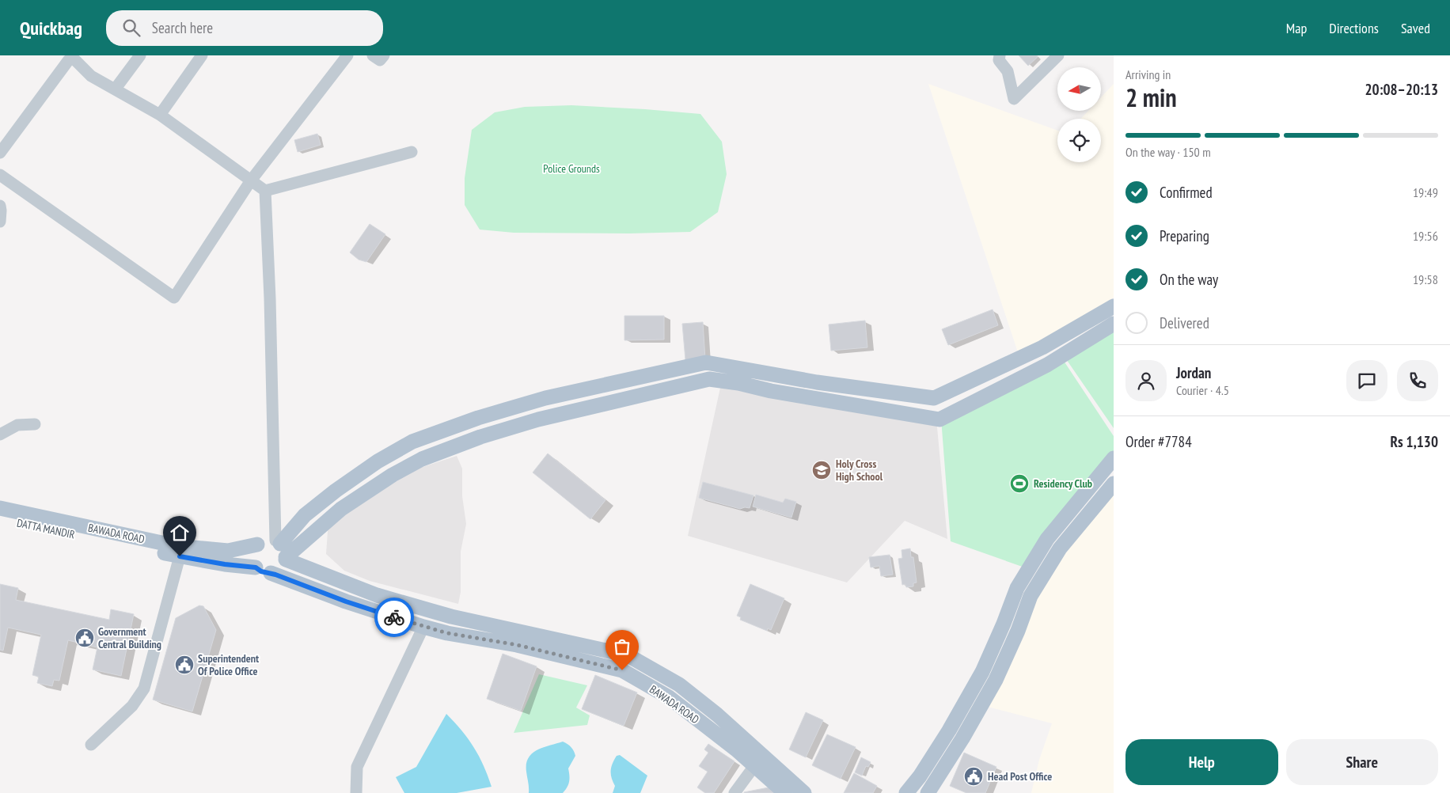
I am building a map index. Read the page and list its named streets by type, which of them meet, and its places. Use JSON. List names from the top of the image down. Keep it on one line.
{"streets":{"main road":["DATTA MANDIR","BAWADA ROAD"]},"crossings":[["DATTA MANDIR","BAWADA ROAD"]],"parks":["Police Grounds"],"places":{"school or university":["Holy Cross High School"],"sports":["Residency Club"],"public building":["Government Central Building","Superintendent Of Police Office","Head Post Office"]},"north":"left","page":{"header":"Quickbag","search":"Search here","nav":["Map","Directions","Saved"],"heading":["2 min","Arriving in","20:08–20:13"],"panel":["Jordan","Courier · 4.5","Order #7784","Rs 1,130"],"bar":"On the way · 150 m","list":[["Confirmed","19:49"],["Preparing","19:56"],["On the way","19:58"],"Delivered"],"buttons":["Help","Share"]}}
